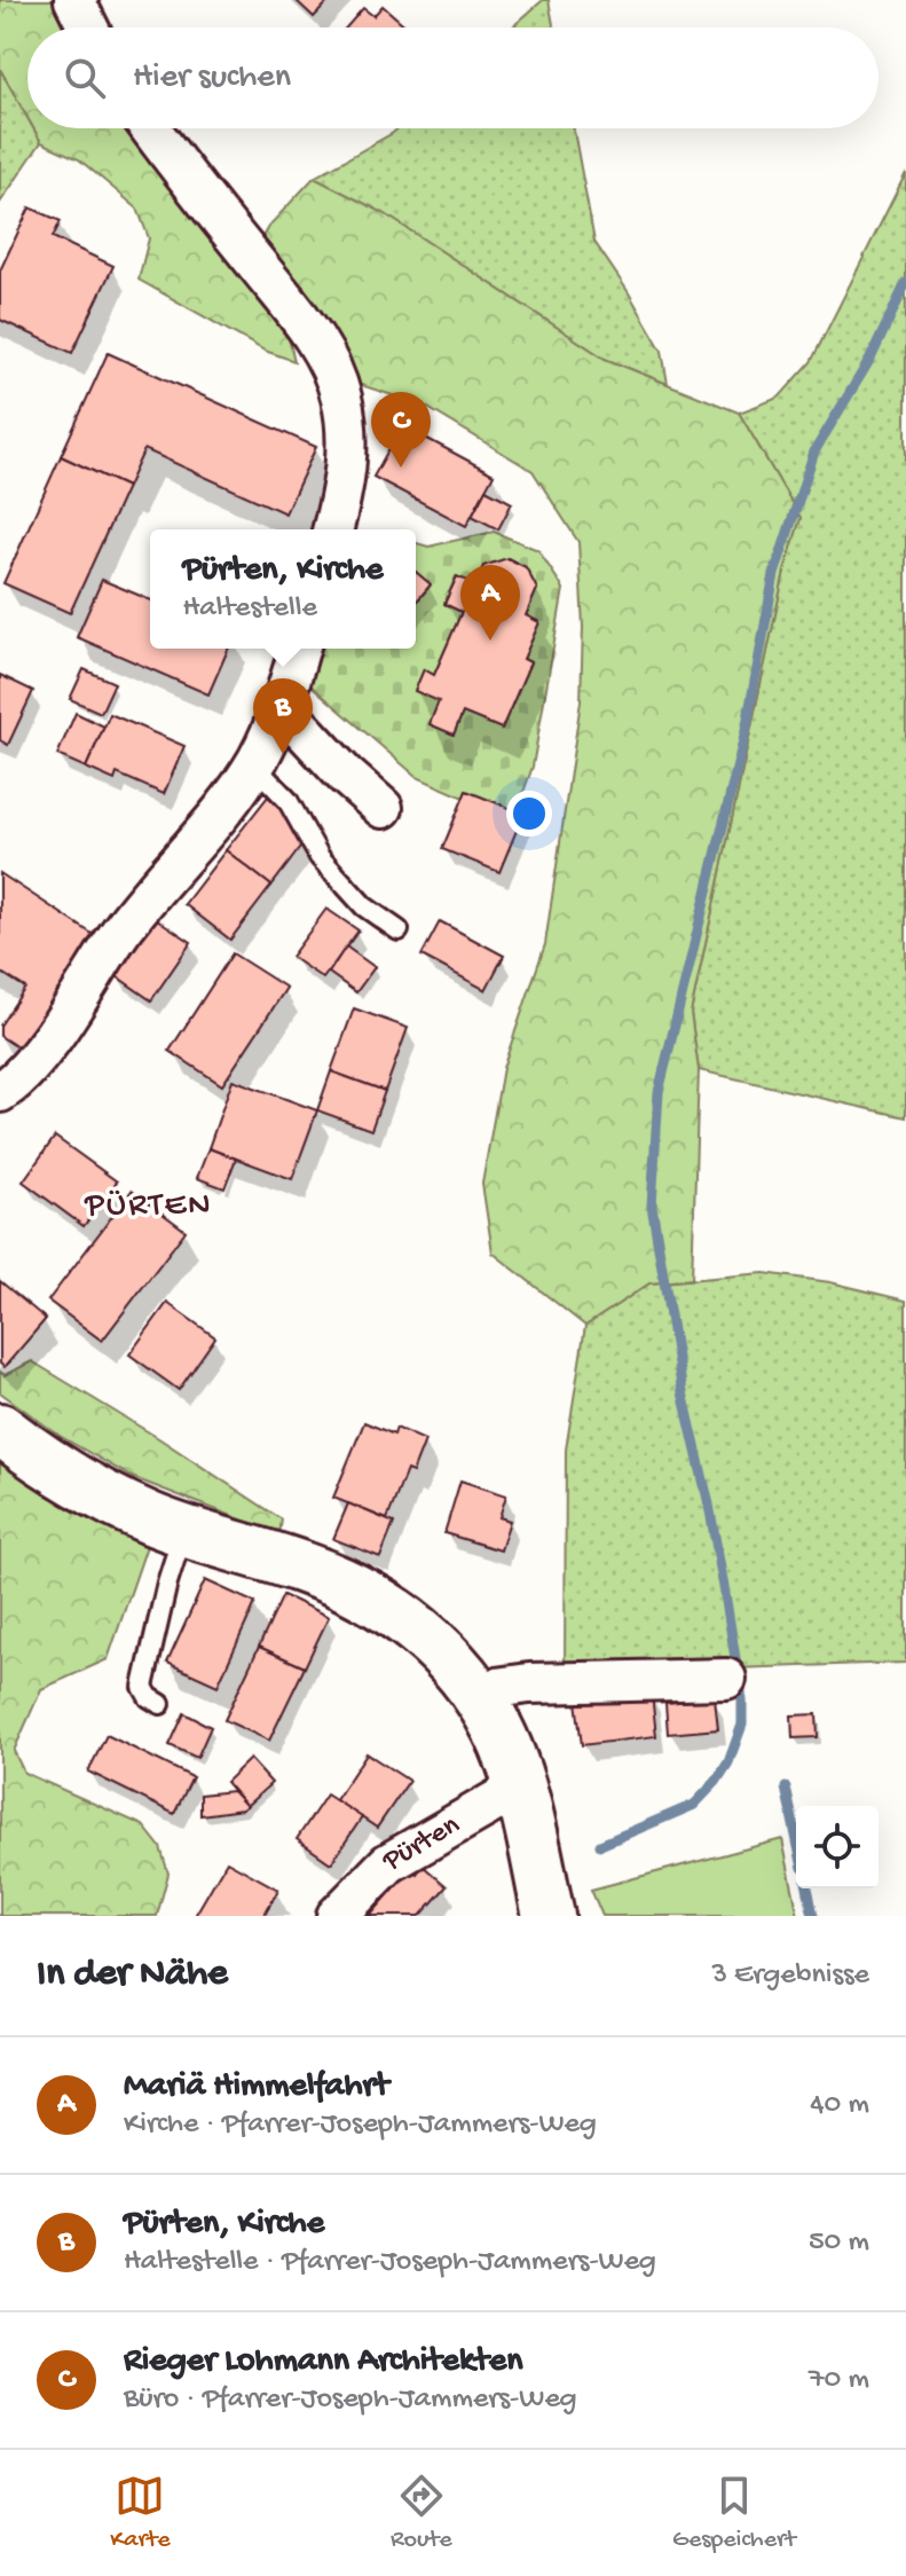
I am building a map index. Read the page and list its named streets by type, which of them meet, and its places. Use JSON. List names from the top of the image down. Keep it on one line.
{"streets":{"street":["Pürten"]},"districts":["PÜRTEN"],"page":{"search":"Hier suchen","pins":["C","A","B"],"popup":["Pürten, Kirche","Haltestelle"],"heading":["In der Nähe","3 Ergebnisse"],"list":[{"mark":"A","name":"Mariä Himmelfahrt","note":"Kirche · Pfarrer-Joseph-Jammers-Weg","value":"40 m"},{"mark":"B","name":"Pürten, Kirche","note":"Haltestelle · Pfarrer-Joseph-Jammers-Weg","value":"50 m"},{"mark":"C","name":"Rieger Lohmann Architekten","note":"Büro · Pfarrer-Joseph-Jammers-Weg","value":"70 m"}],"nav":["Karte","Route","Gespeichert"]}}
